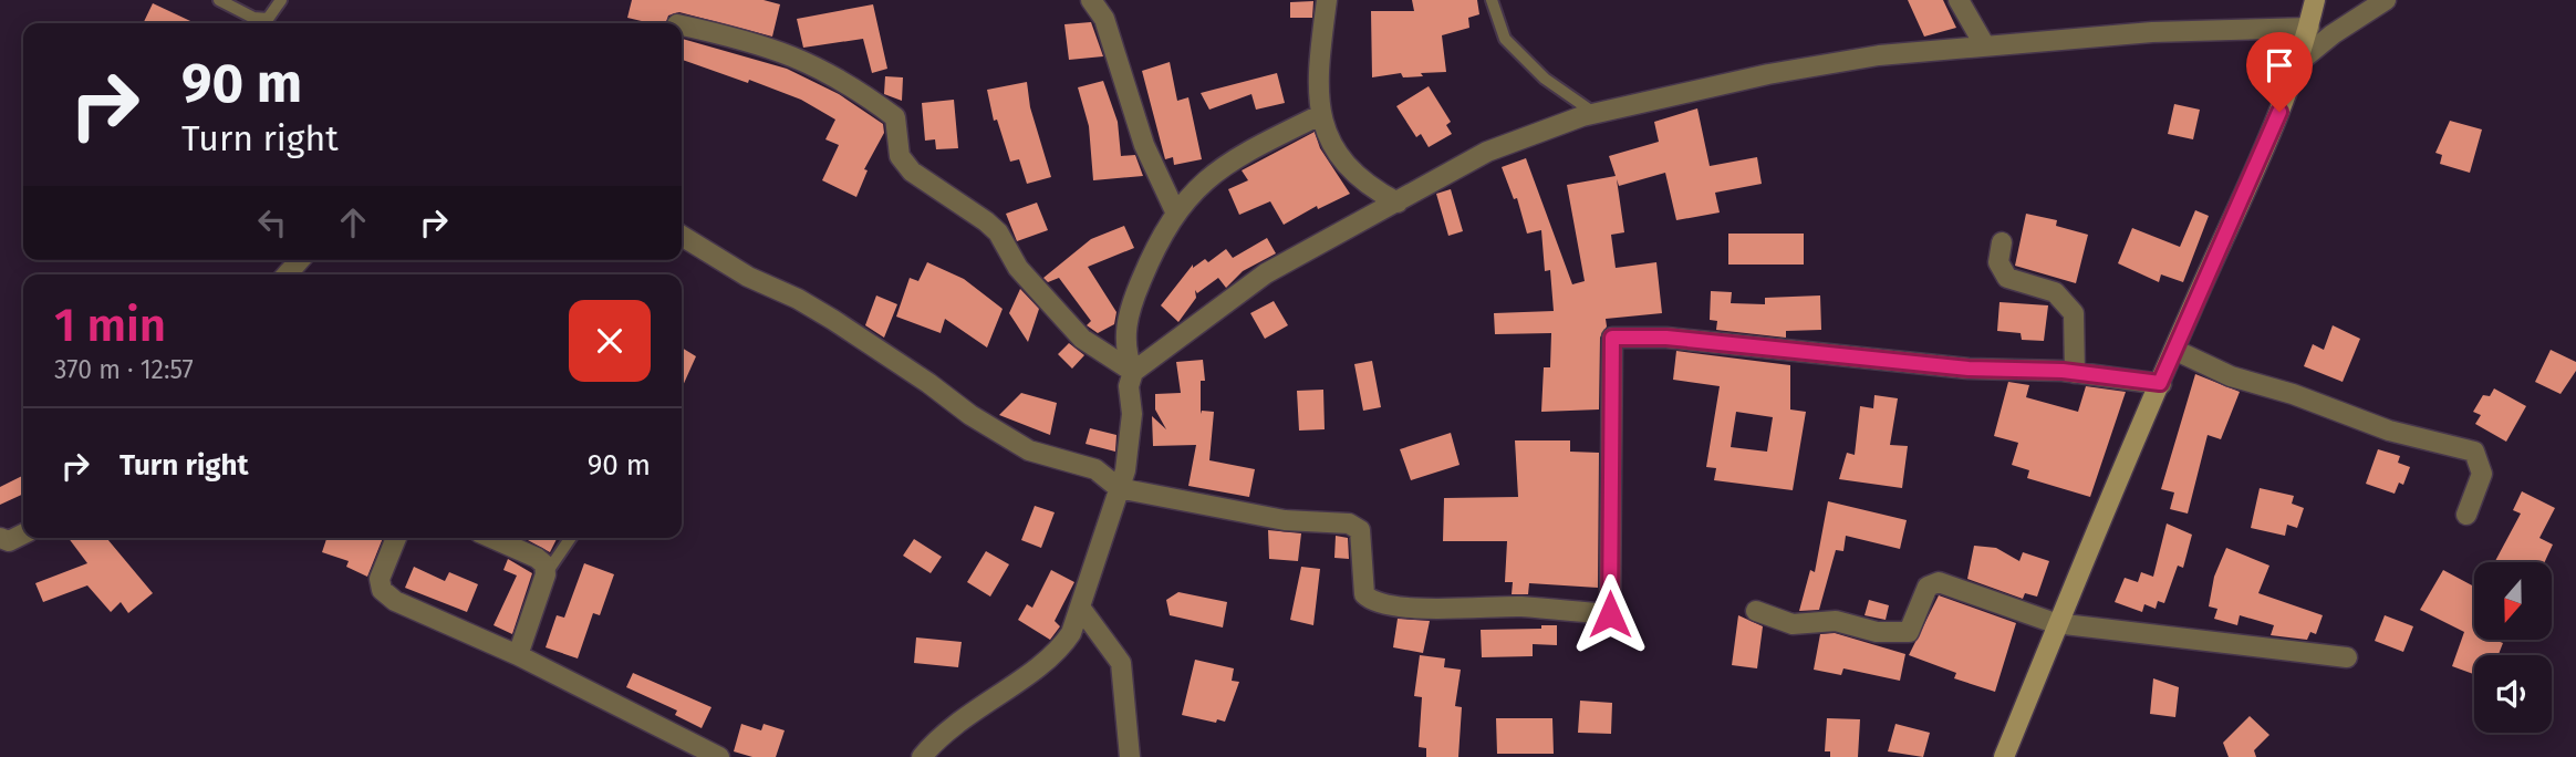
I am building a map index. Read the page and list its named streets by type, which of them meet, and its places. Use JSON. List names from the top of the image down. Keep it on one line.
{"north":"bottom","page":{"turn":["90 m","Turn right"],"heading":["1 min","370 m · 12:57"],"list":[{"name":"Turn right","value":"90 m"}]}}
